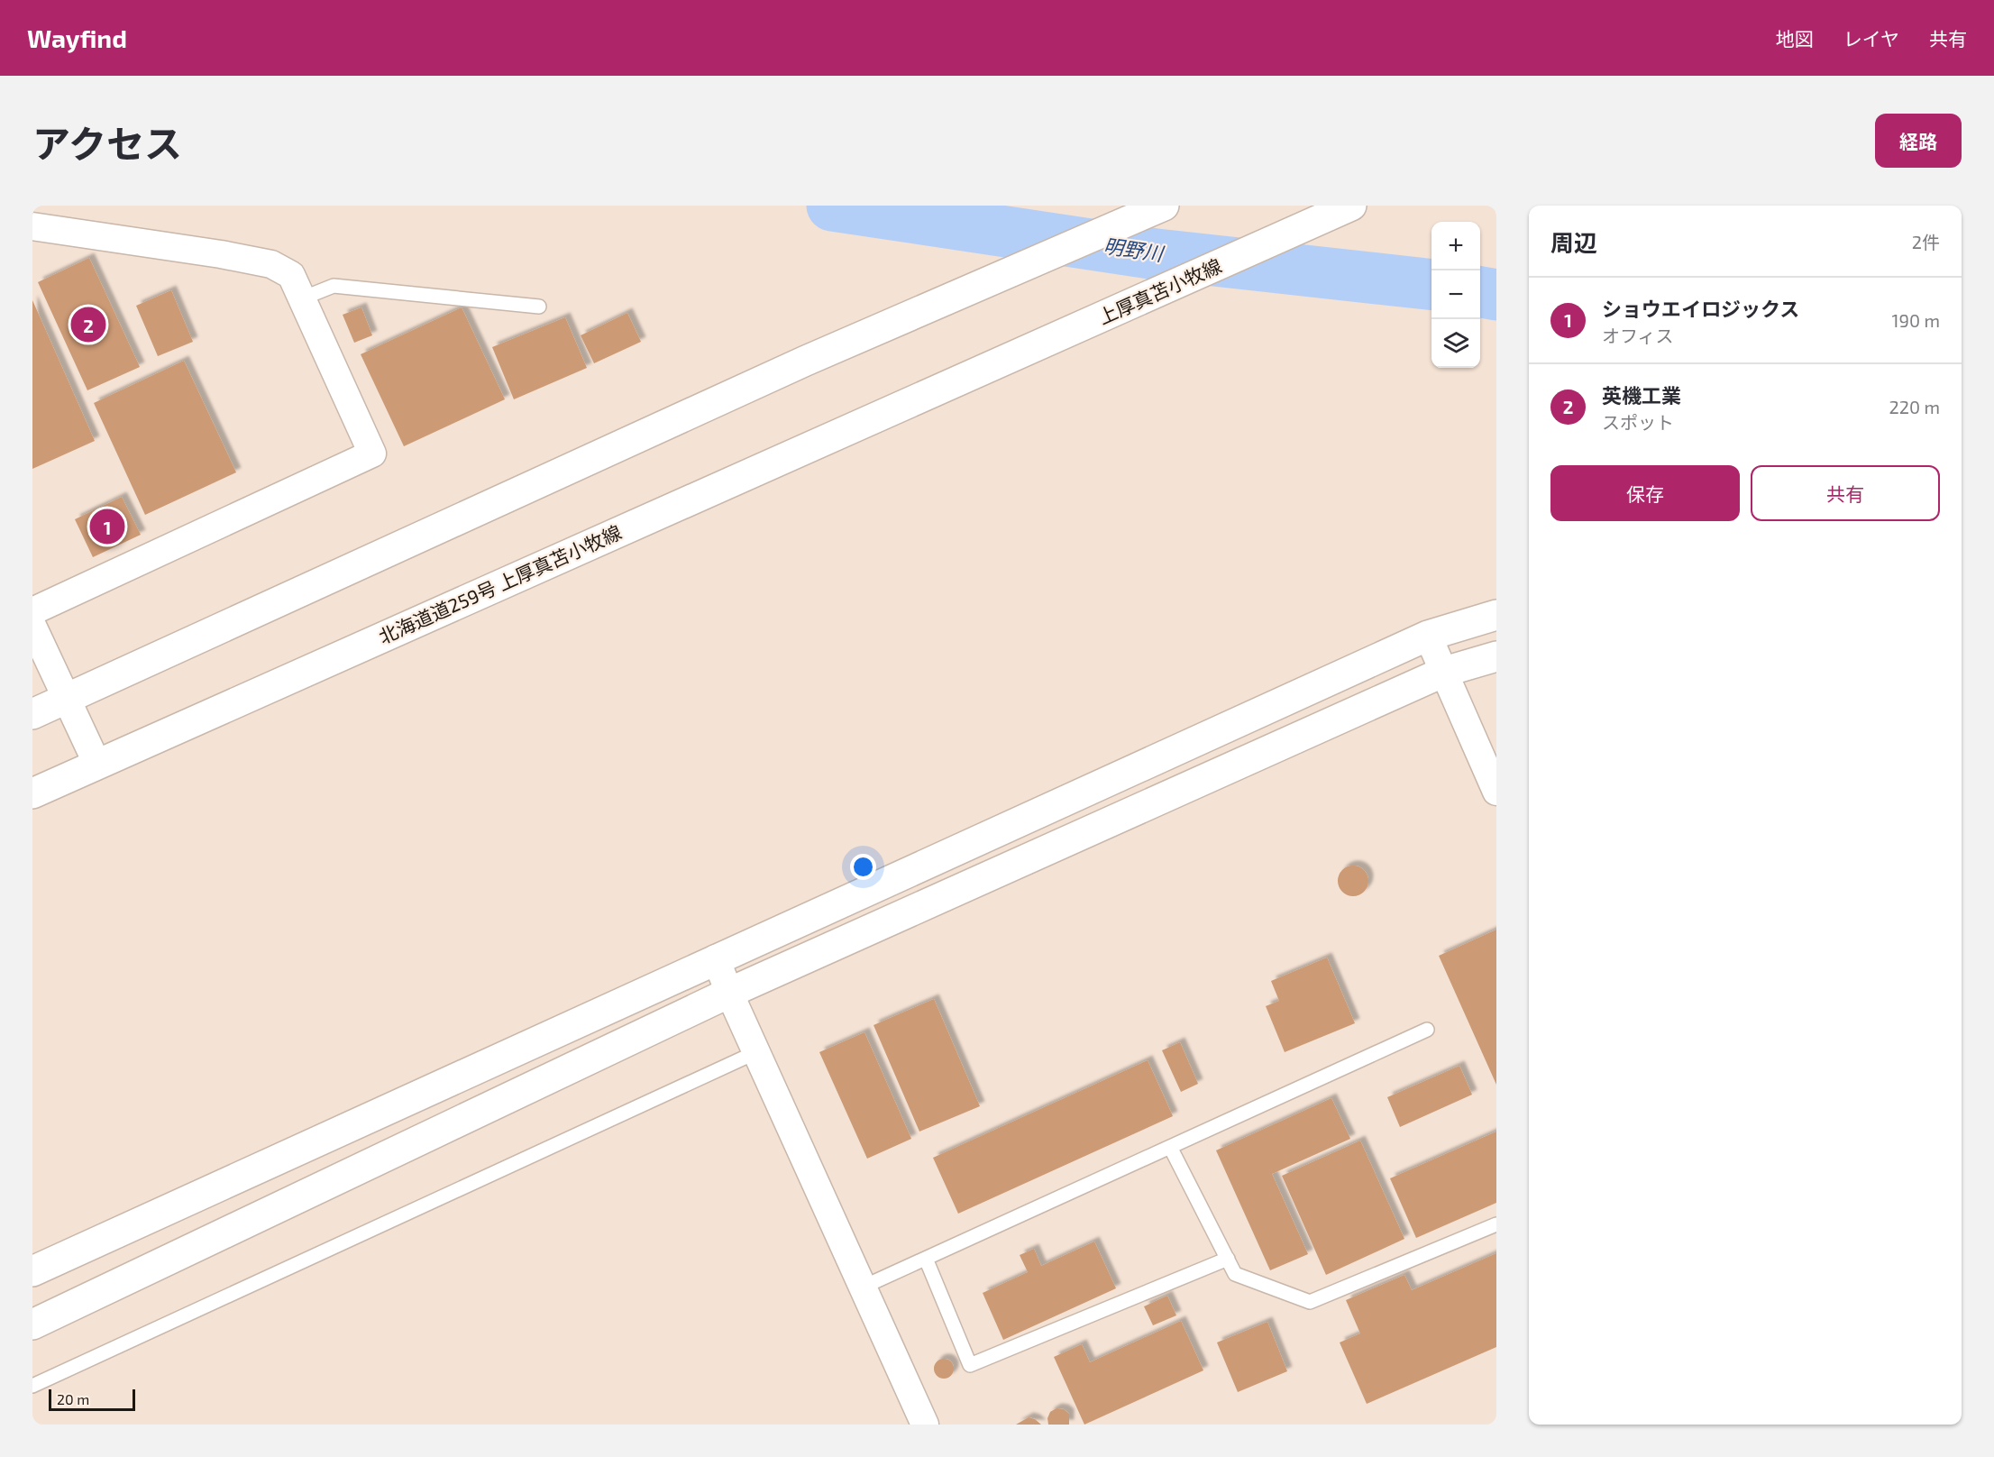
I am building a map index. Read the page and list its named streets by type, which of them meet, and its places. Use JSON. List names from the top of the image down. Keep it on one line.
{"streets":{"street":["上厚真苫小牧線","北海道道259号 上厚真苫小牧線"]},"crossings":[["上厚真苫小牧線","北海道道259号 上厚真苫小牧線"]],"water":["明野川"],"scale_bar":"20 m","page":{"header":"Wayfind","nav":["地図","レイヤ","共有"],"title":"アクセス","buttons":["経路",["保存","共有"]],"heading":["周辺","2件"],"map_buttons":["+","−"],"list":[{"mark":"1","name":"ショウエイロジックス","note":"オフィス","value":"190 m"},{"mark":"2","name":"英機工業","note":"スポット","value":"220 m"}],"pins":["2","1"],"scale":"20 m"}}
